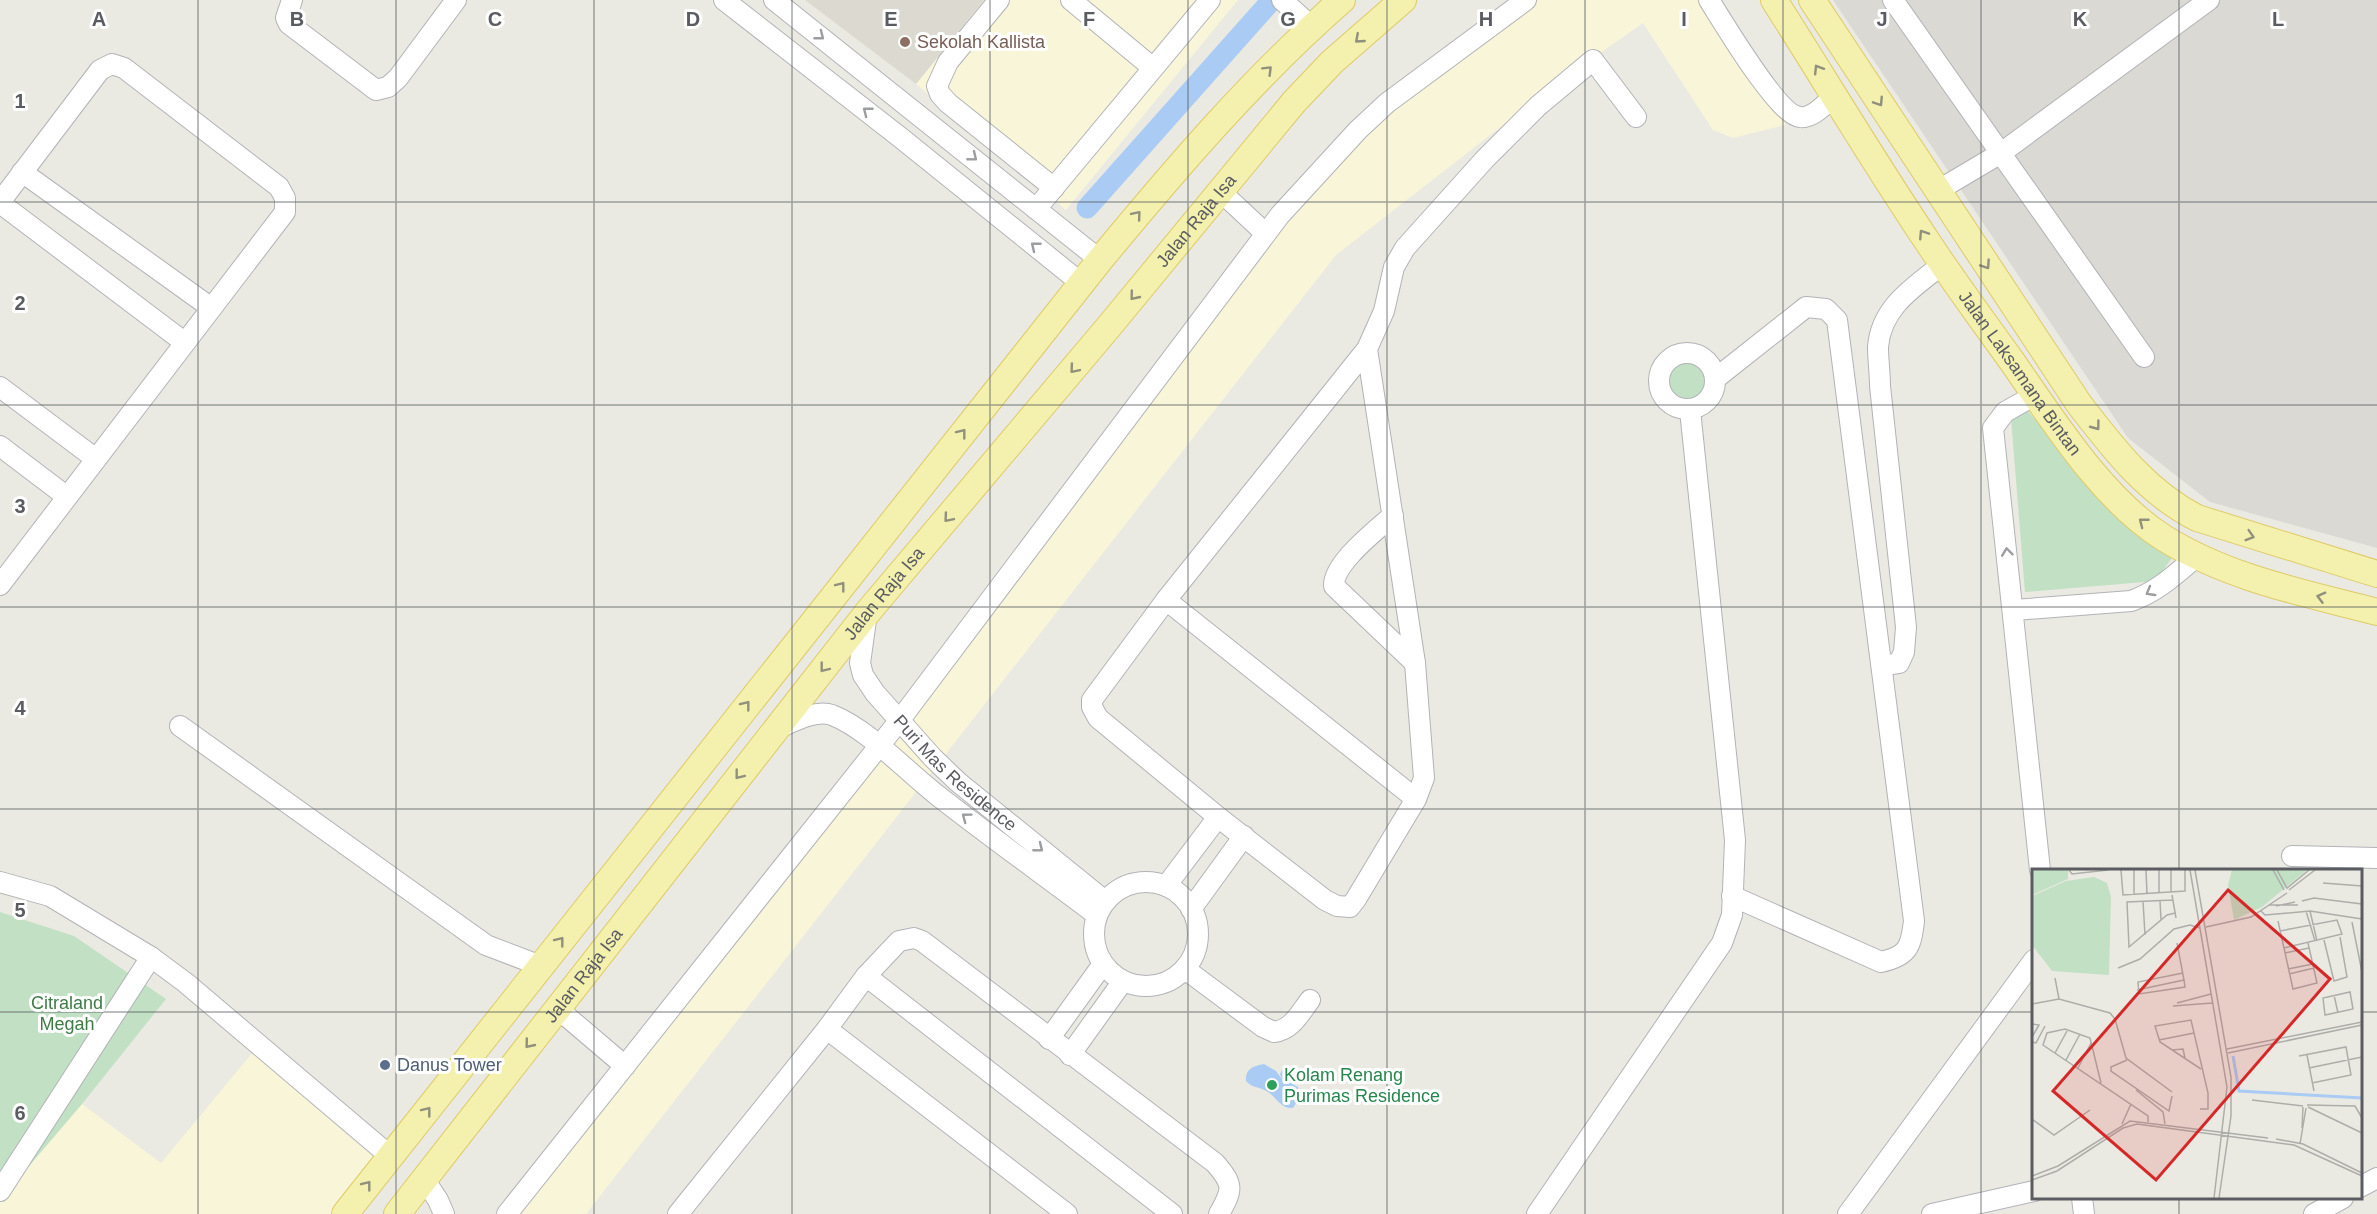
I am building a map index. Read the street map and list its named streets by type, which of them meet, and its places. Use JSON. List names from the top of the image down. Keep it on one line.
{"streets":{"main road":["Jalan Raja Isa","Jalan Laksamana Bintan"],"street":["Puri Mas Residence"]},"crossings":[["Jalan Raja Isa","Puri Mas Residence"]],"parks":["Citraland Megah"],"places":["Sekolah Kallista","Danus Tower","Kolam Renang Purimas Residence"],"grid":{"columns":["A","B","C","D","E","F","G","H","I","J","K","L"],"rows":["1","2","3","4","5","6"]}}
